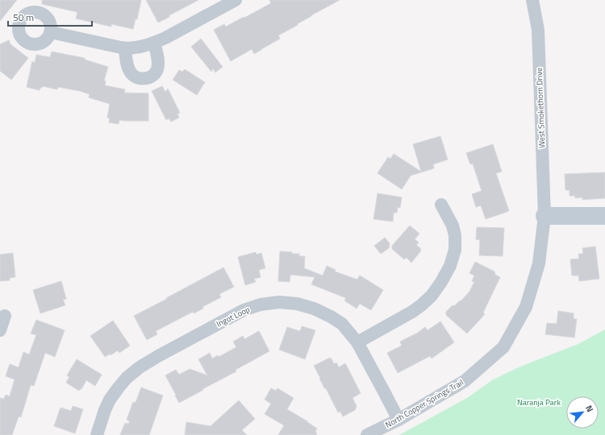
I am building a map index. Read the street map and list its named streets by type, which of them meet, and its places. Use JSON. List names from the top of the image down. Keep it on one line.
{"streets":{"street":["West Smokethorn Drive","Ingot Loop","North Copper Springs Trail"]},"crossings":[["West Smokethorn Drive","North Copper Springs Trail"],["Ingot Loop","North Copper Springs Trail"]],"parks":["Naranja Park"],"scale_bar":"50 m","north":"top right"}
